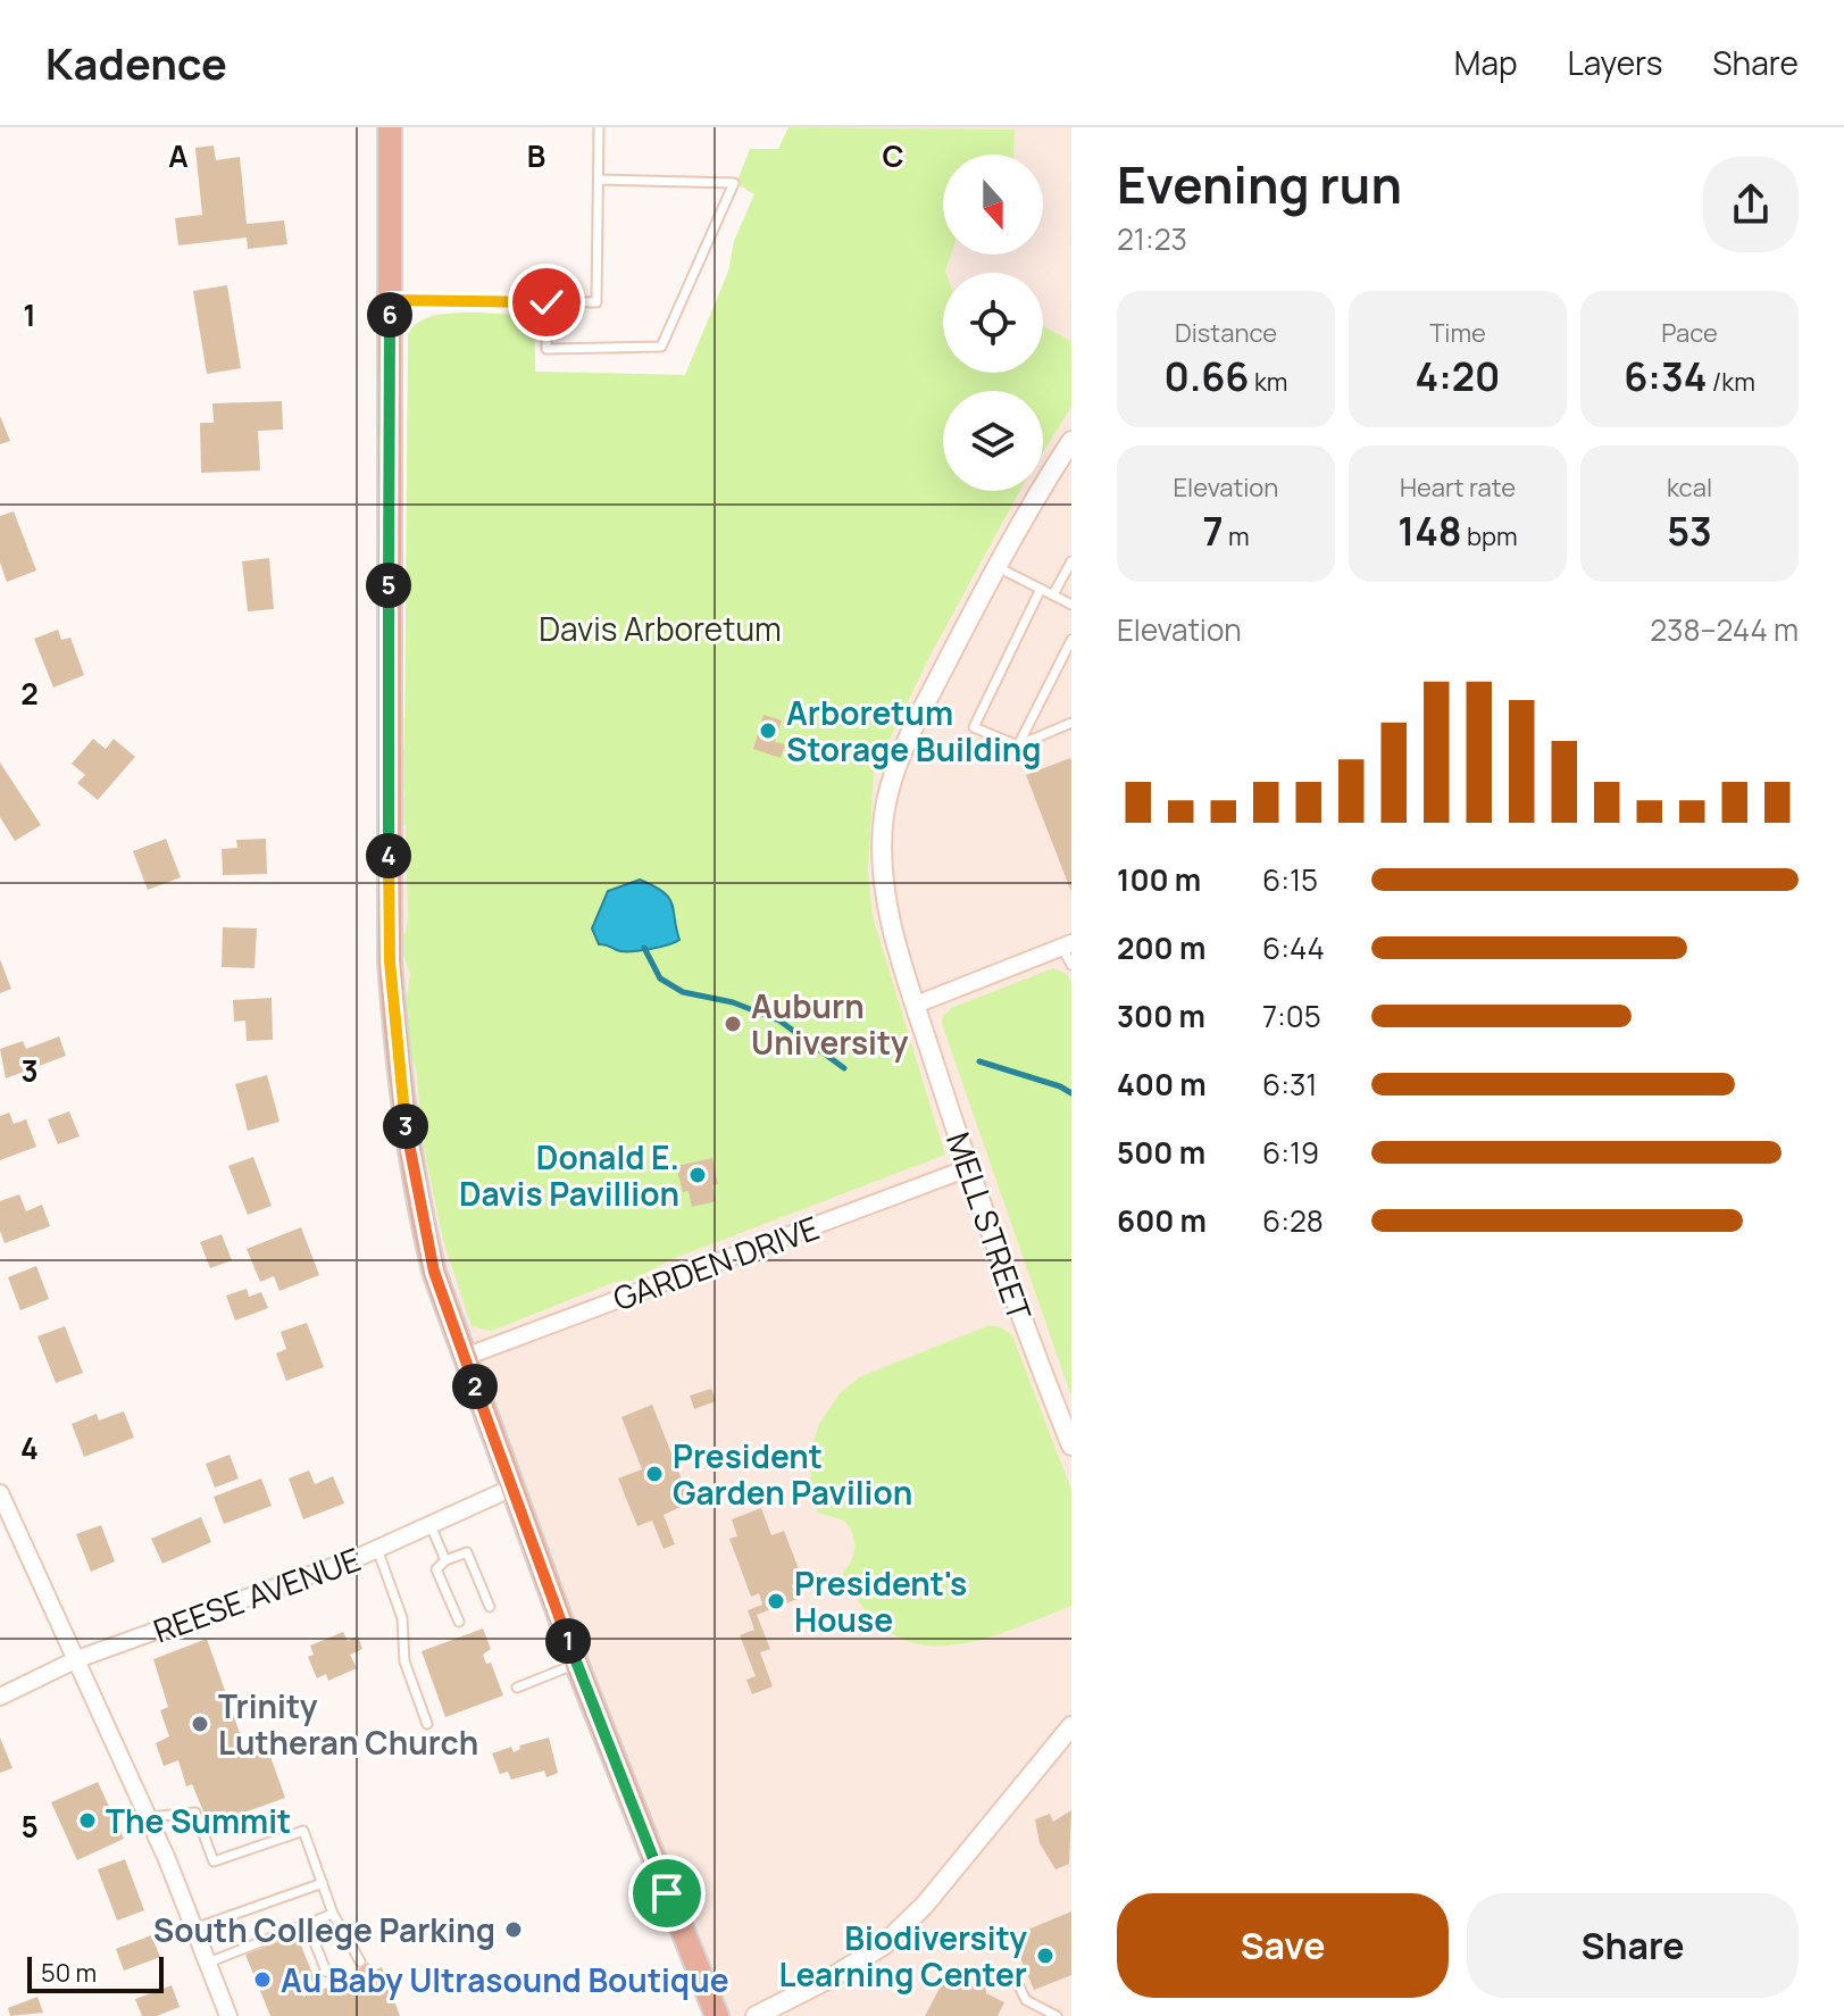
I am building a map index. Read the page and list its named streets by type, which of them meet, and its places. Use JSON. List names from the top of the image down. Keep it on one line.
{"streets":{"street":["MELL STREET","GARDEN DRIVE","REESE AVENUE"]},"crossings":[["MELL STREET","GARDEN DRIVE"]],"parks":["Davis Arboretum"],"places":["Arboretum Storage Building","Auburn University","Donald E. Davis Pavillion","President Garden Pavilion","President's House","Trinity Lutheran Church","The Summit","South College Parking","Biodiversity Learning Center","Au Baby Ultrasound Boutique"],"scale_bar":"50 m","north":"bottom","page":{"header":"Kadence","nav":["Map","Layers","Share"],"heading":["Evening run","21:23"],"stats":[["Distance","0.66 km"],["Time","4:20"],["Pace","6:34 /km"],["Elevation","7 m"],["Heart rate","148 bpm"],["kcal","53"]],"pins":["6","5","4","3","2","1"],"chart":["Elevation","238–244 m"],"list":[{"name":"100 m","note":"6:15"},{"name":"200 m","note":"6:44"},{"name":"300 m","note":"7:05"},{"name":"400 m","note":"6:31"},{"name":"500 m","note":"6:19"},{"name":"600 m","note":"6:28"}],"buttons":["Save","Share"],"scale":"50 m"},"grid":{"columns":["A","B","C"],"rows":["1","2","3","4","5"]}}
